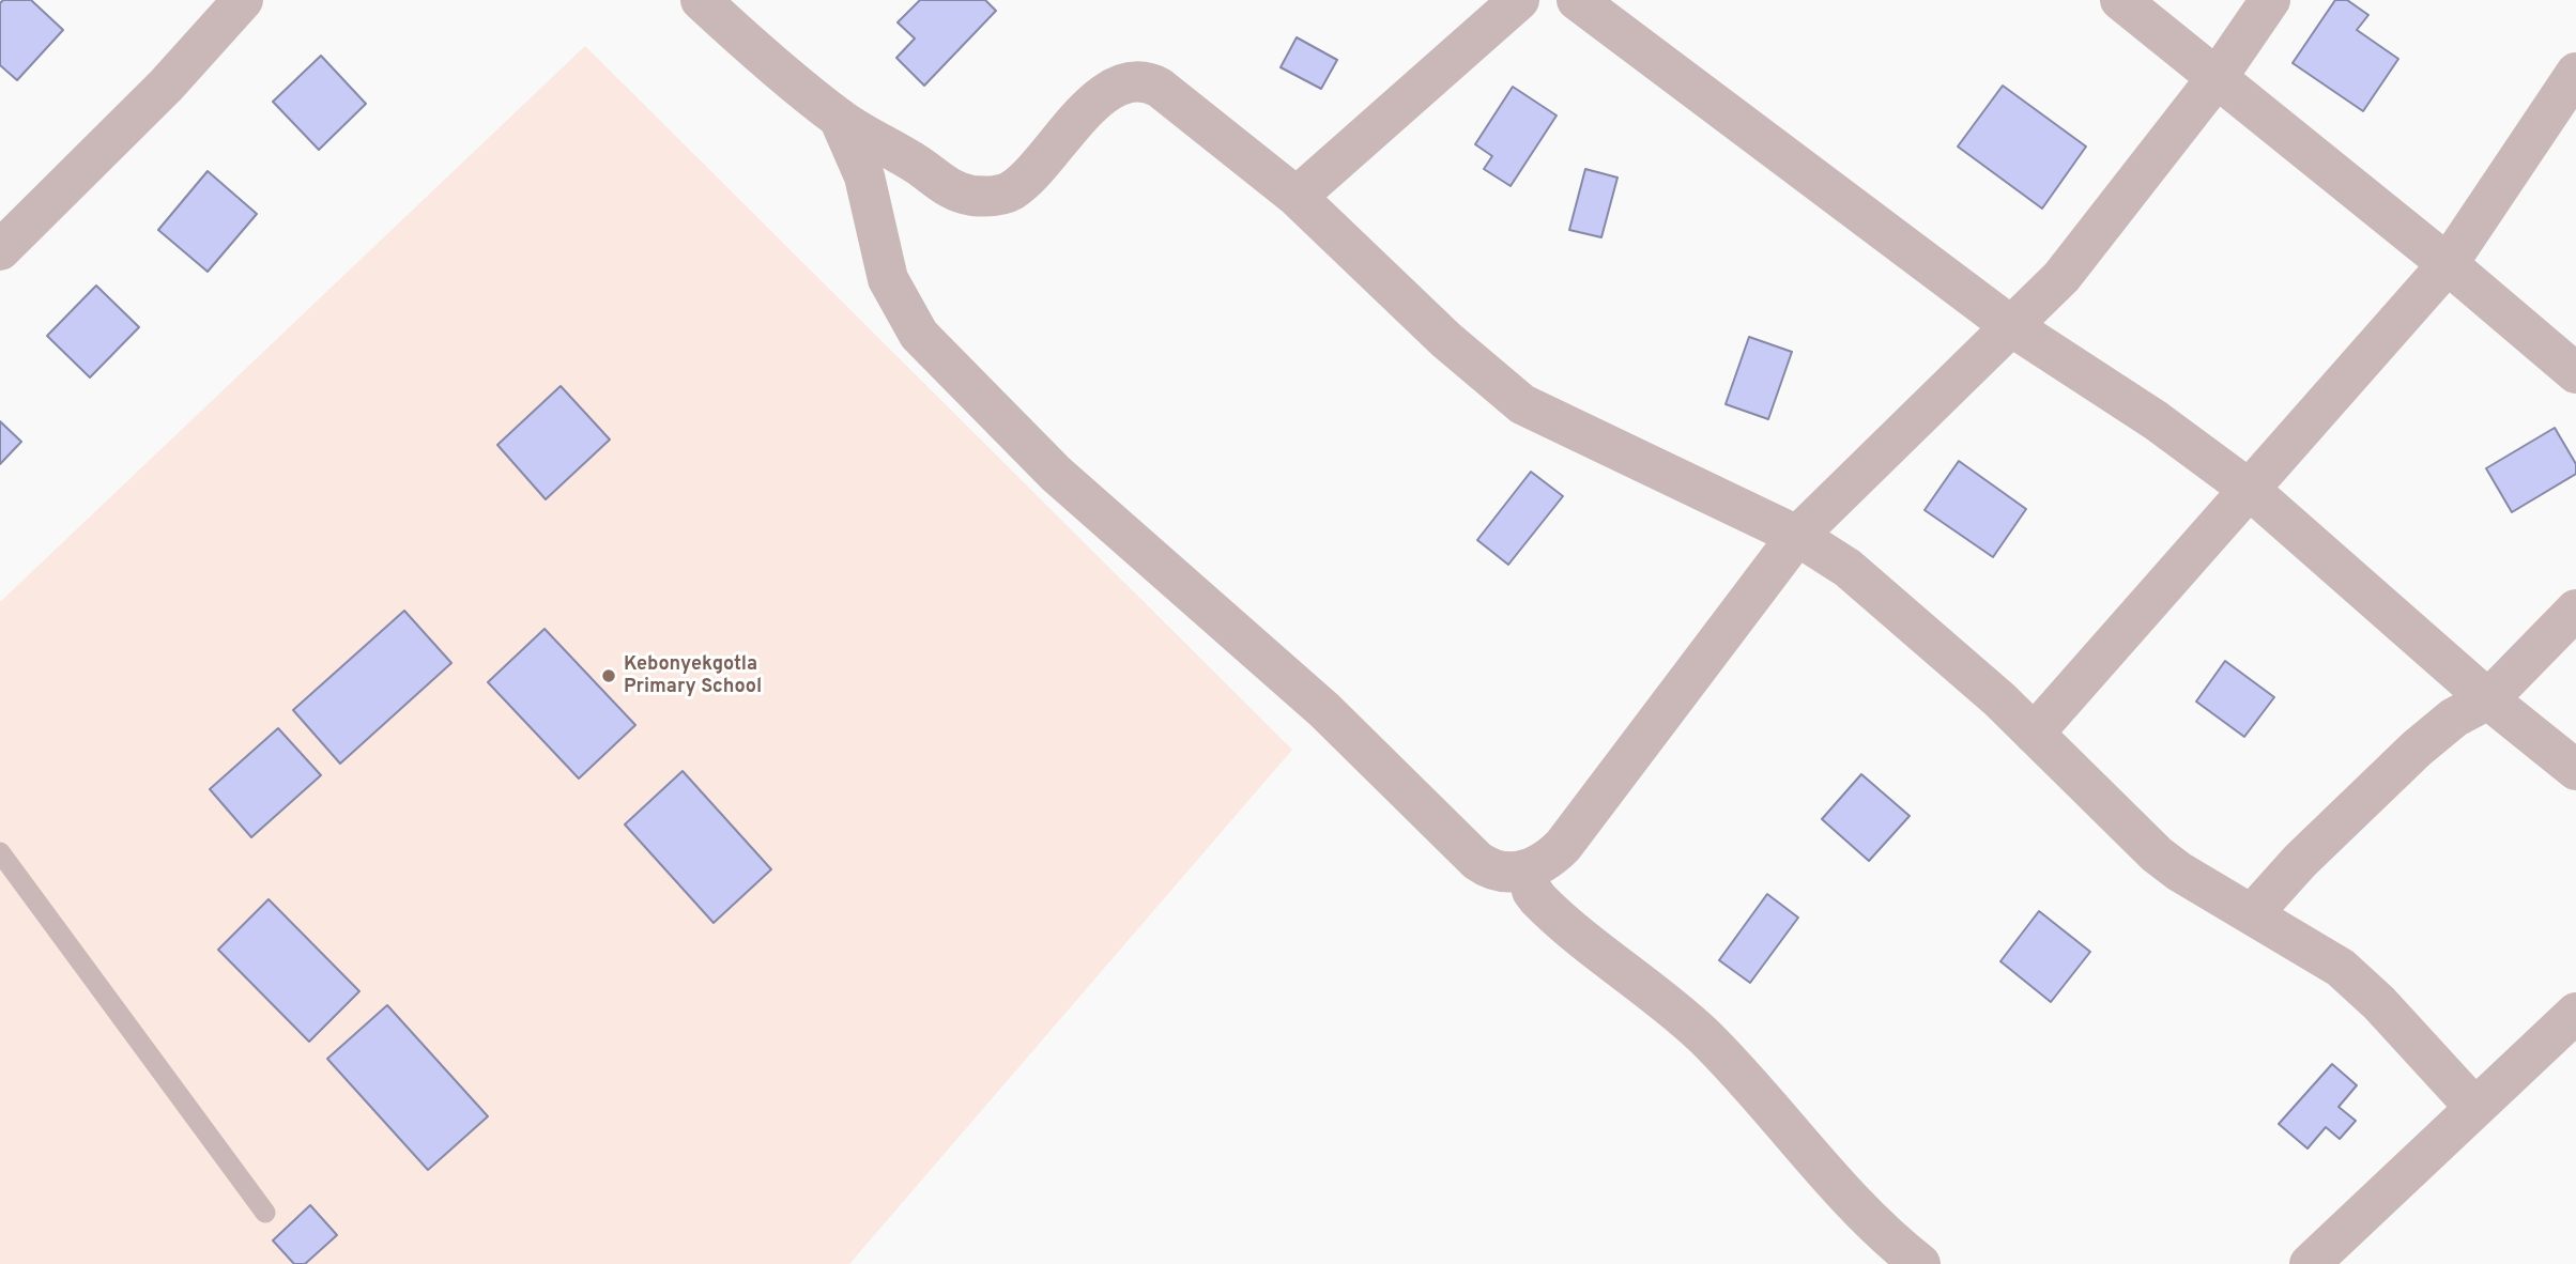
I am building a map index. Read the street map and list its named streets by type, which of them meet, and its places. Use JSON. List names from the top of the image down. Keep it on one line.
{"places":["Kebonyekgotla Primary School"]}
